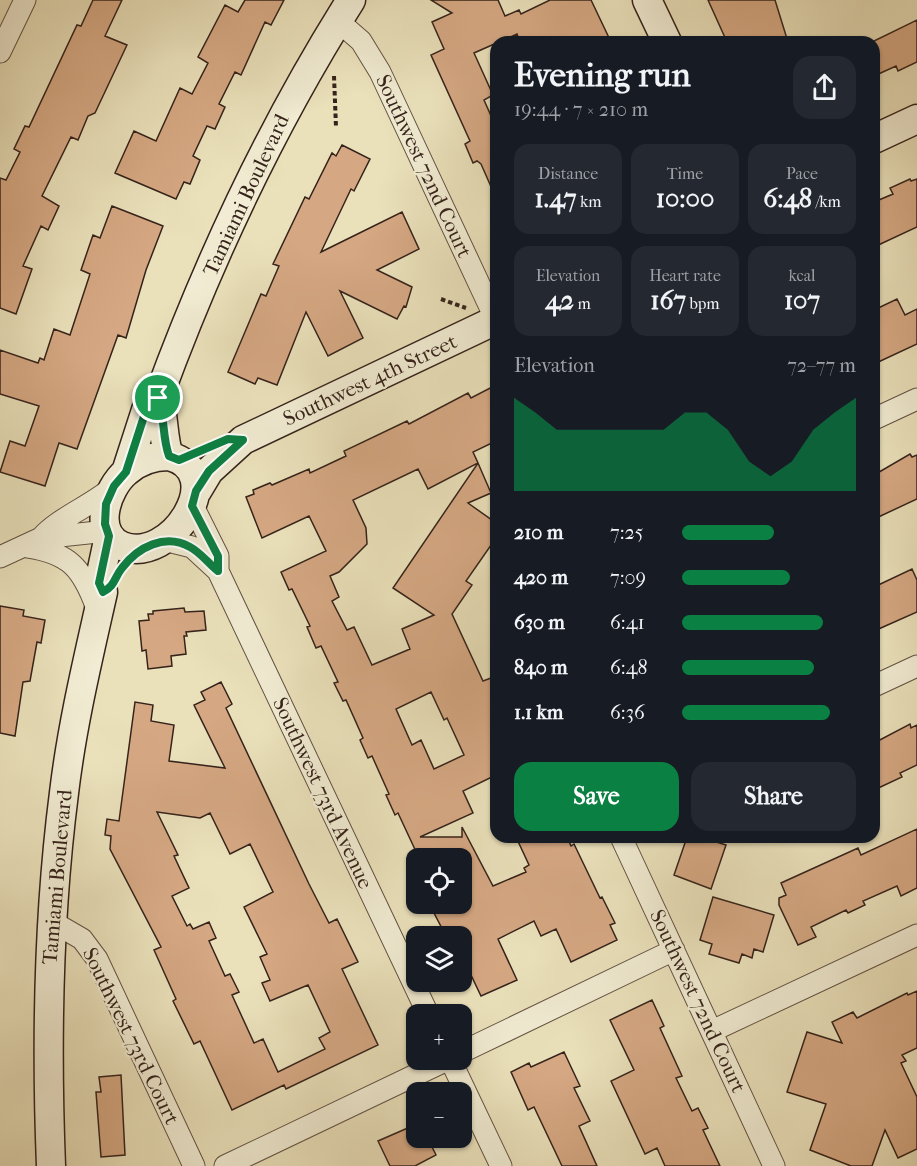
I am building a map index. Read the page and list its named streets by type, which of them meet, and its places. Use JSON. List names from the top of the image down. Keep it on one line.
{"streets":{"street":["Southwest 72nd Court","Tamiami Boulevard","Southwest 4th Street","Southwest 73rd Avenue","Southwest 73rd Court"]},"crossings":[["Southwest 72nd Court","Tamiami Boulevard"],["Tamiami Boulevard","Southwest 4th Street"],["Tamiami Boulevard","Southwest 73rd Avenue"],["Tamiami Boulevard","Southwest 73rd Court"],["Southwest 4th Street","Southwest 73rd Avenue"]],"page":{"heading":["Evening run","19:44 · 7 × 210 m"],"stats":[["Distance","1.47 km"],["Time","10:00"],["Pace","6:48 /km"],["Elevation","42 m"],["Heart rate","167 bpm"],["kcal","107"]],"chart":["Elevation","72–77 m"],"list":[{"name":"210 m","note":"7:25"},{"name":"420 m","note":"7:09"},{"name":"630 m","note":"6:41"},{"name":"840 m","note":"6:48"},{"name":"1.1 km","note":"6:36"}],"buttons":["Save","Share"],"map_buttons":["+","−"]}}
